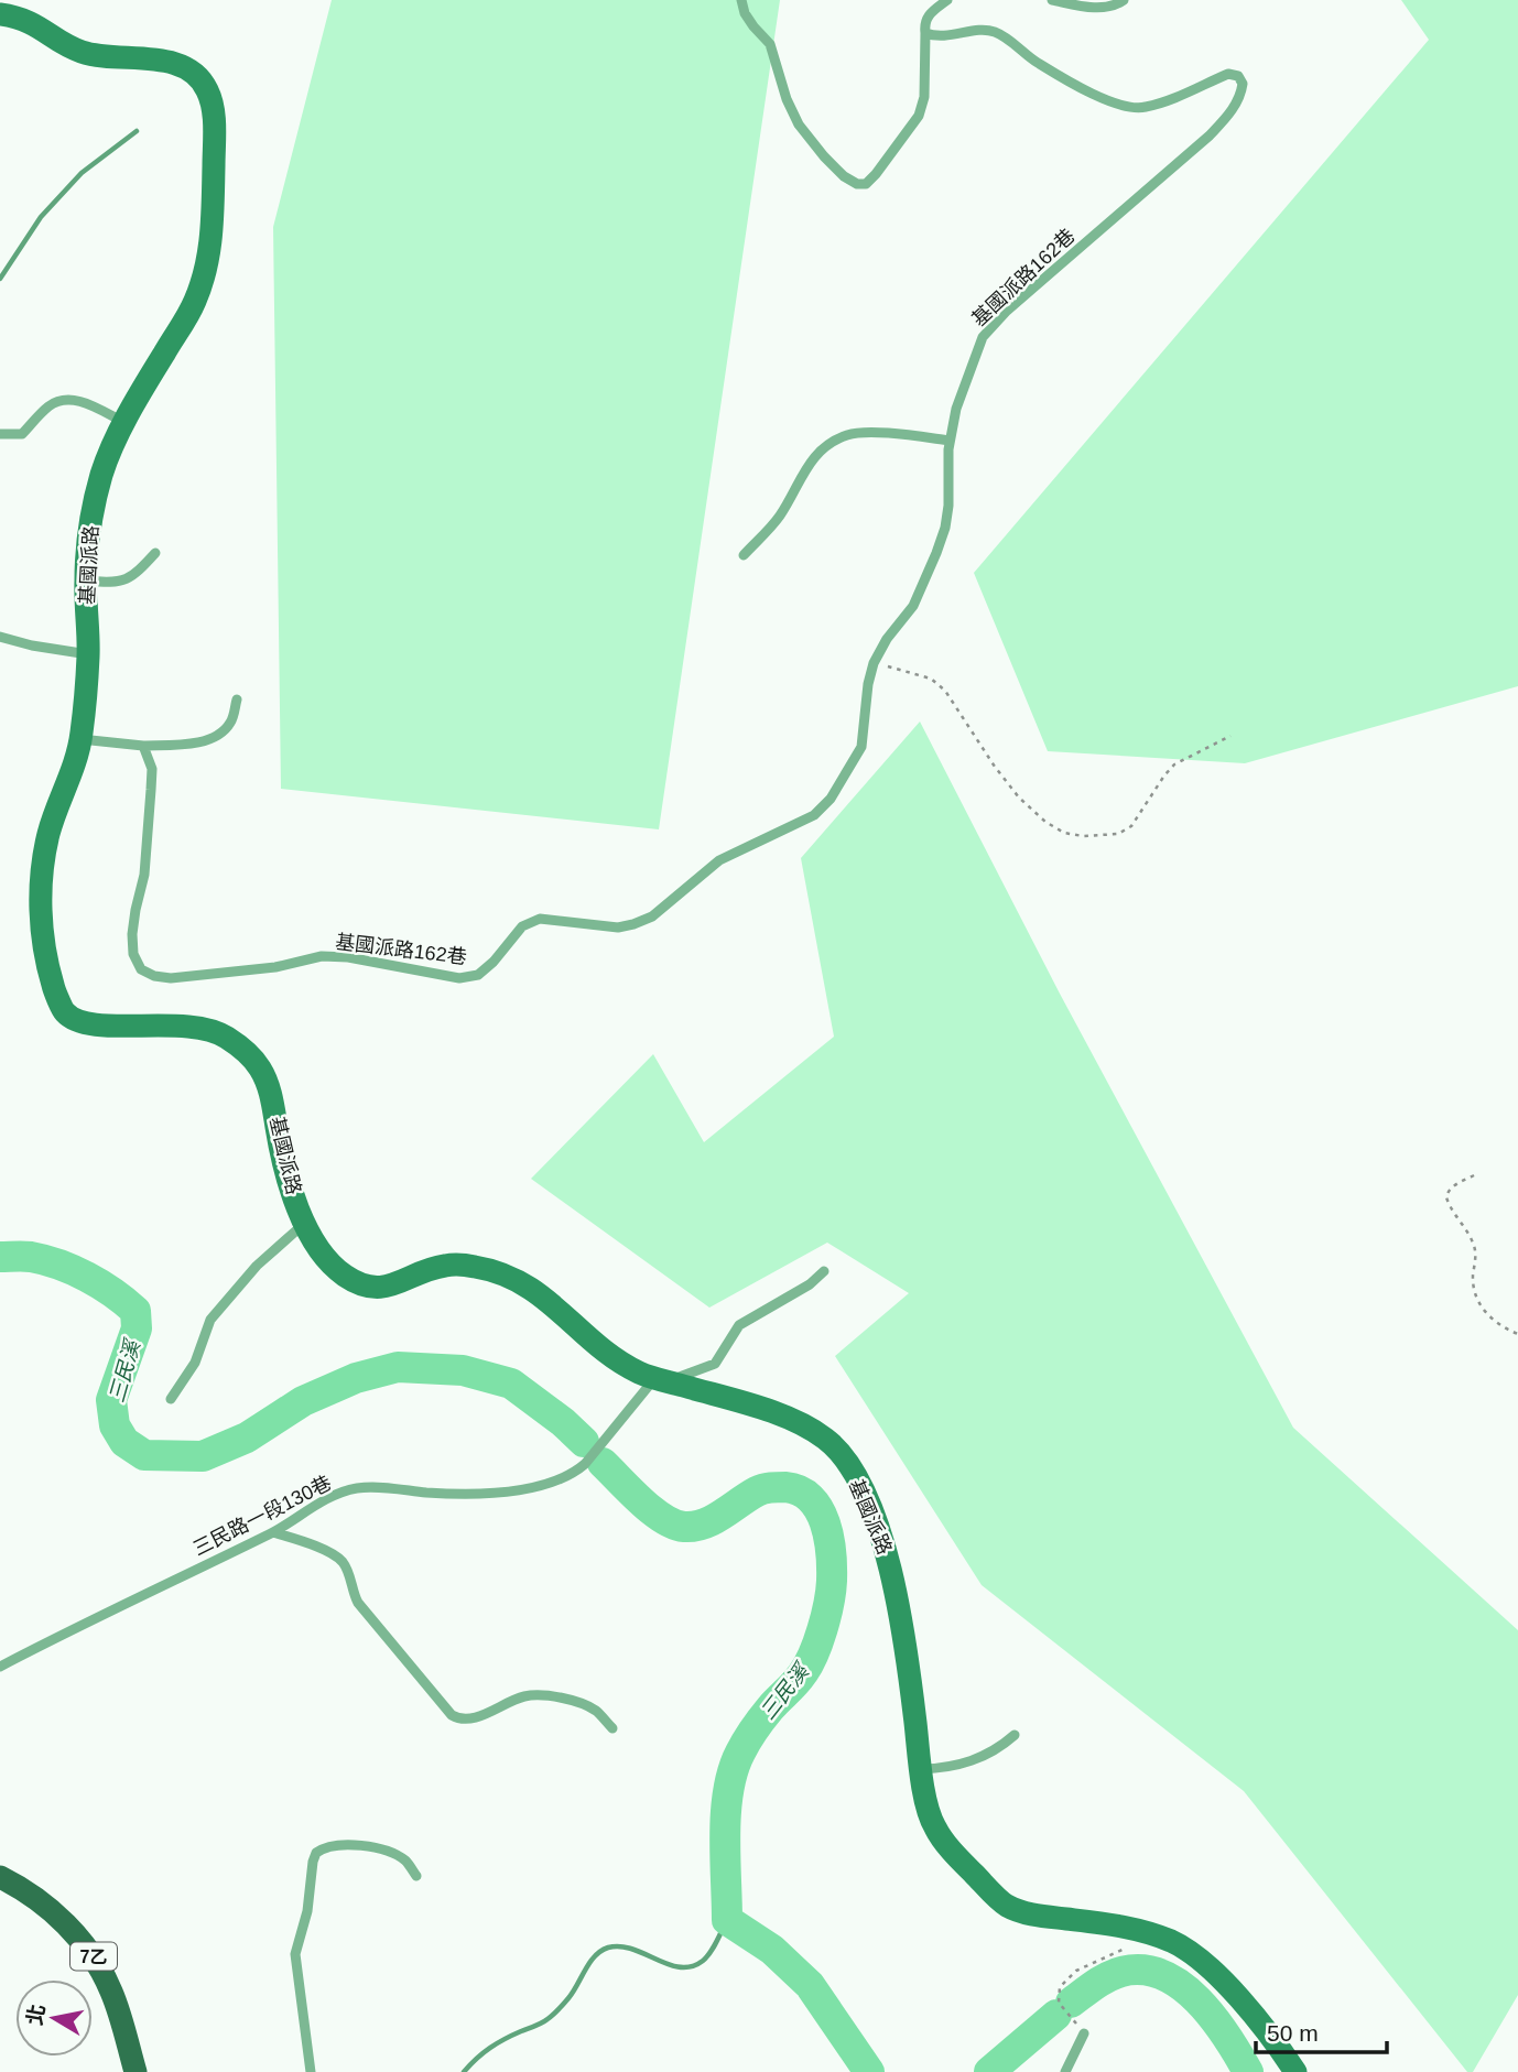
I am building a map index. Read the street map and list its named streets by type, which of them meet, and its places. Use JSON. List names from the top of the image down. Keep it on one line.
{"streets":{"main road":["7乙"],"street":["基國派路"],"lane":["基國派路162巷","三民路一段130巷"]},"crossings":[["基國派路","三民路一段130巷"]],"water":["三民溪"],"scale_bar":"50 m","north":"left"}
